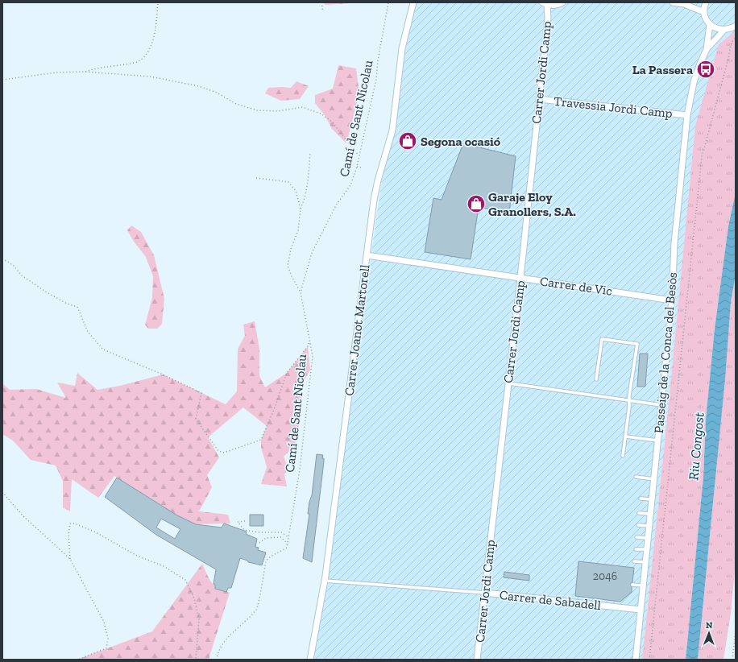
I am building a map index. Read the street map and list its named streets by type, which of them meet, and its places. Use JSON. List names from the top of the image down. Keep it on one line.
{"streets":{"street":["Carrer Jordi Camp","Travessia Jordi Camp","Carrer de Vic","Carrer Joanot Martorell","Passeig de la Conca del Besòs","Carrer de Sabadell"],"path":["Camí de Sant Nicolau"]},"crossings":[["Carrer Jordi Camp","Travessia Jordi Camp"],["Carrer Jordi Camp","Carrer de Vic"],["Carrer Jordi Camp","Carrer de Sabadell"],["Travessia Jordi Camp","Passeig de la Conca del Besòs"],["Carrer de Vic","Carrer Joanot Martorell"],["Carrer de Vic","Passeig de la Conca del Besòs"],["Carrer Joanot Martorell","Carrer de Sabadell"],["Passeig de la Conca del Besòs","Carrer de Sabadell"]],"water":["Riu Congost"],"places":{"bus stop":["La Passera"],"shop":["Segona ocasió","Garaje Eloy Granollers, S.A."]},"house_numbers":["2046"],"north":"top"}
